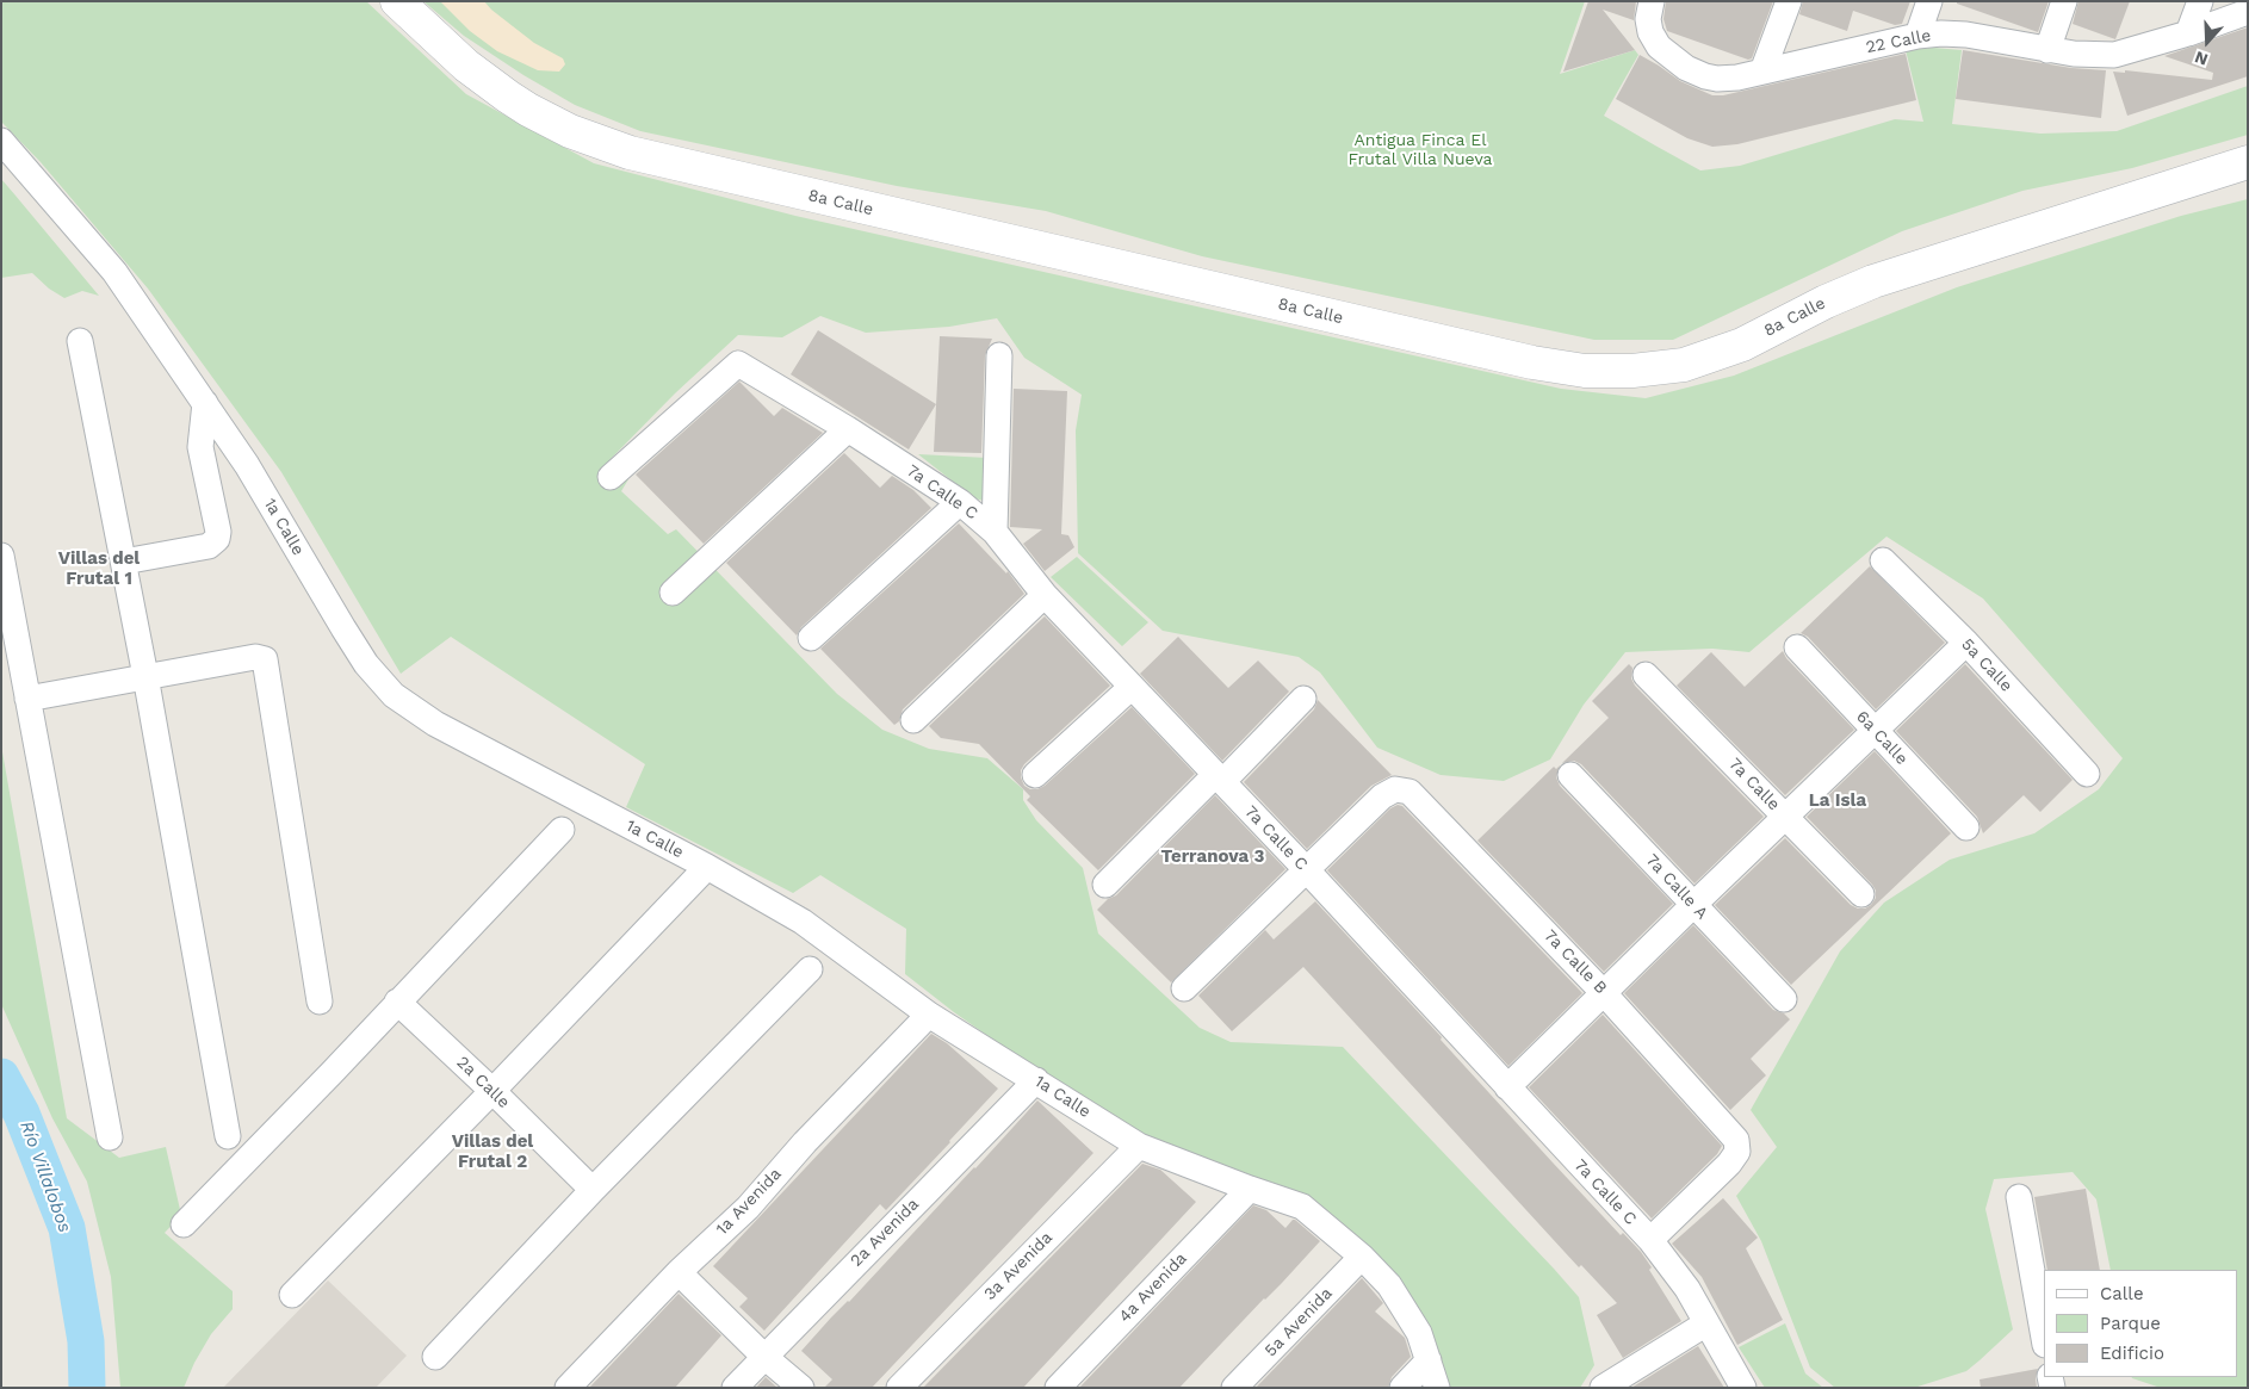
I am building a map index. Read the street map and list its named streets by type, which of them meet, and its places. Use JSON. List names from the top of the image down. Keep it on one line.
{"streets":{"main road":["8a Calle"],"street":["22 Calle","7a Calle C","1a Calle","5a Calle","6a Calle","7a Calle","7a Calle A","7a Calle B","2a Calle","1a Avenida","2a Avenida","3a Avenida","4a Avenida","5a Avenida"]},"crossings":[["7a Calle C","7a Calle B"],["1a Calle","1a Avenida"],["1a Calle","2a Avenida"],["1a Calle","3a Avenida"],["1a Calle","4a Avenida"],["1a Calle","5a Avenida"]],"districts":["Villas del Frutal 1","La Isla","Terranova 3","Villas del Frutal 2"],"water":["Río Villalobos"],"parks":["Antigua Finca El Frutal Villa Nueva"],"legend":["Calle","Parque","Edificio"],"north":"bottom"}
